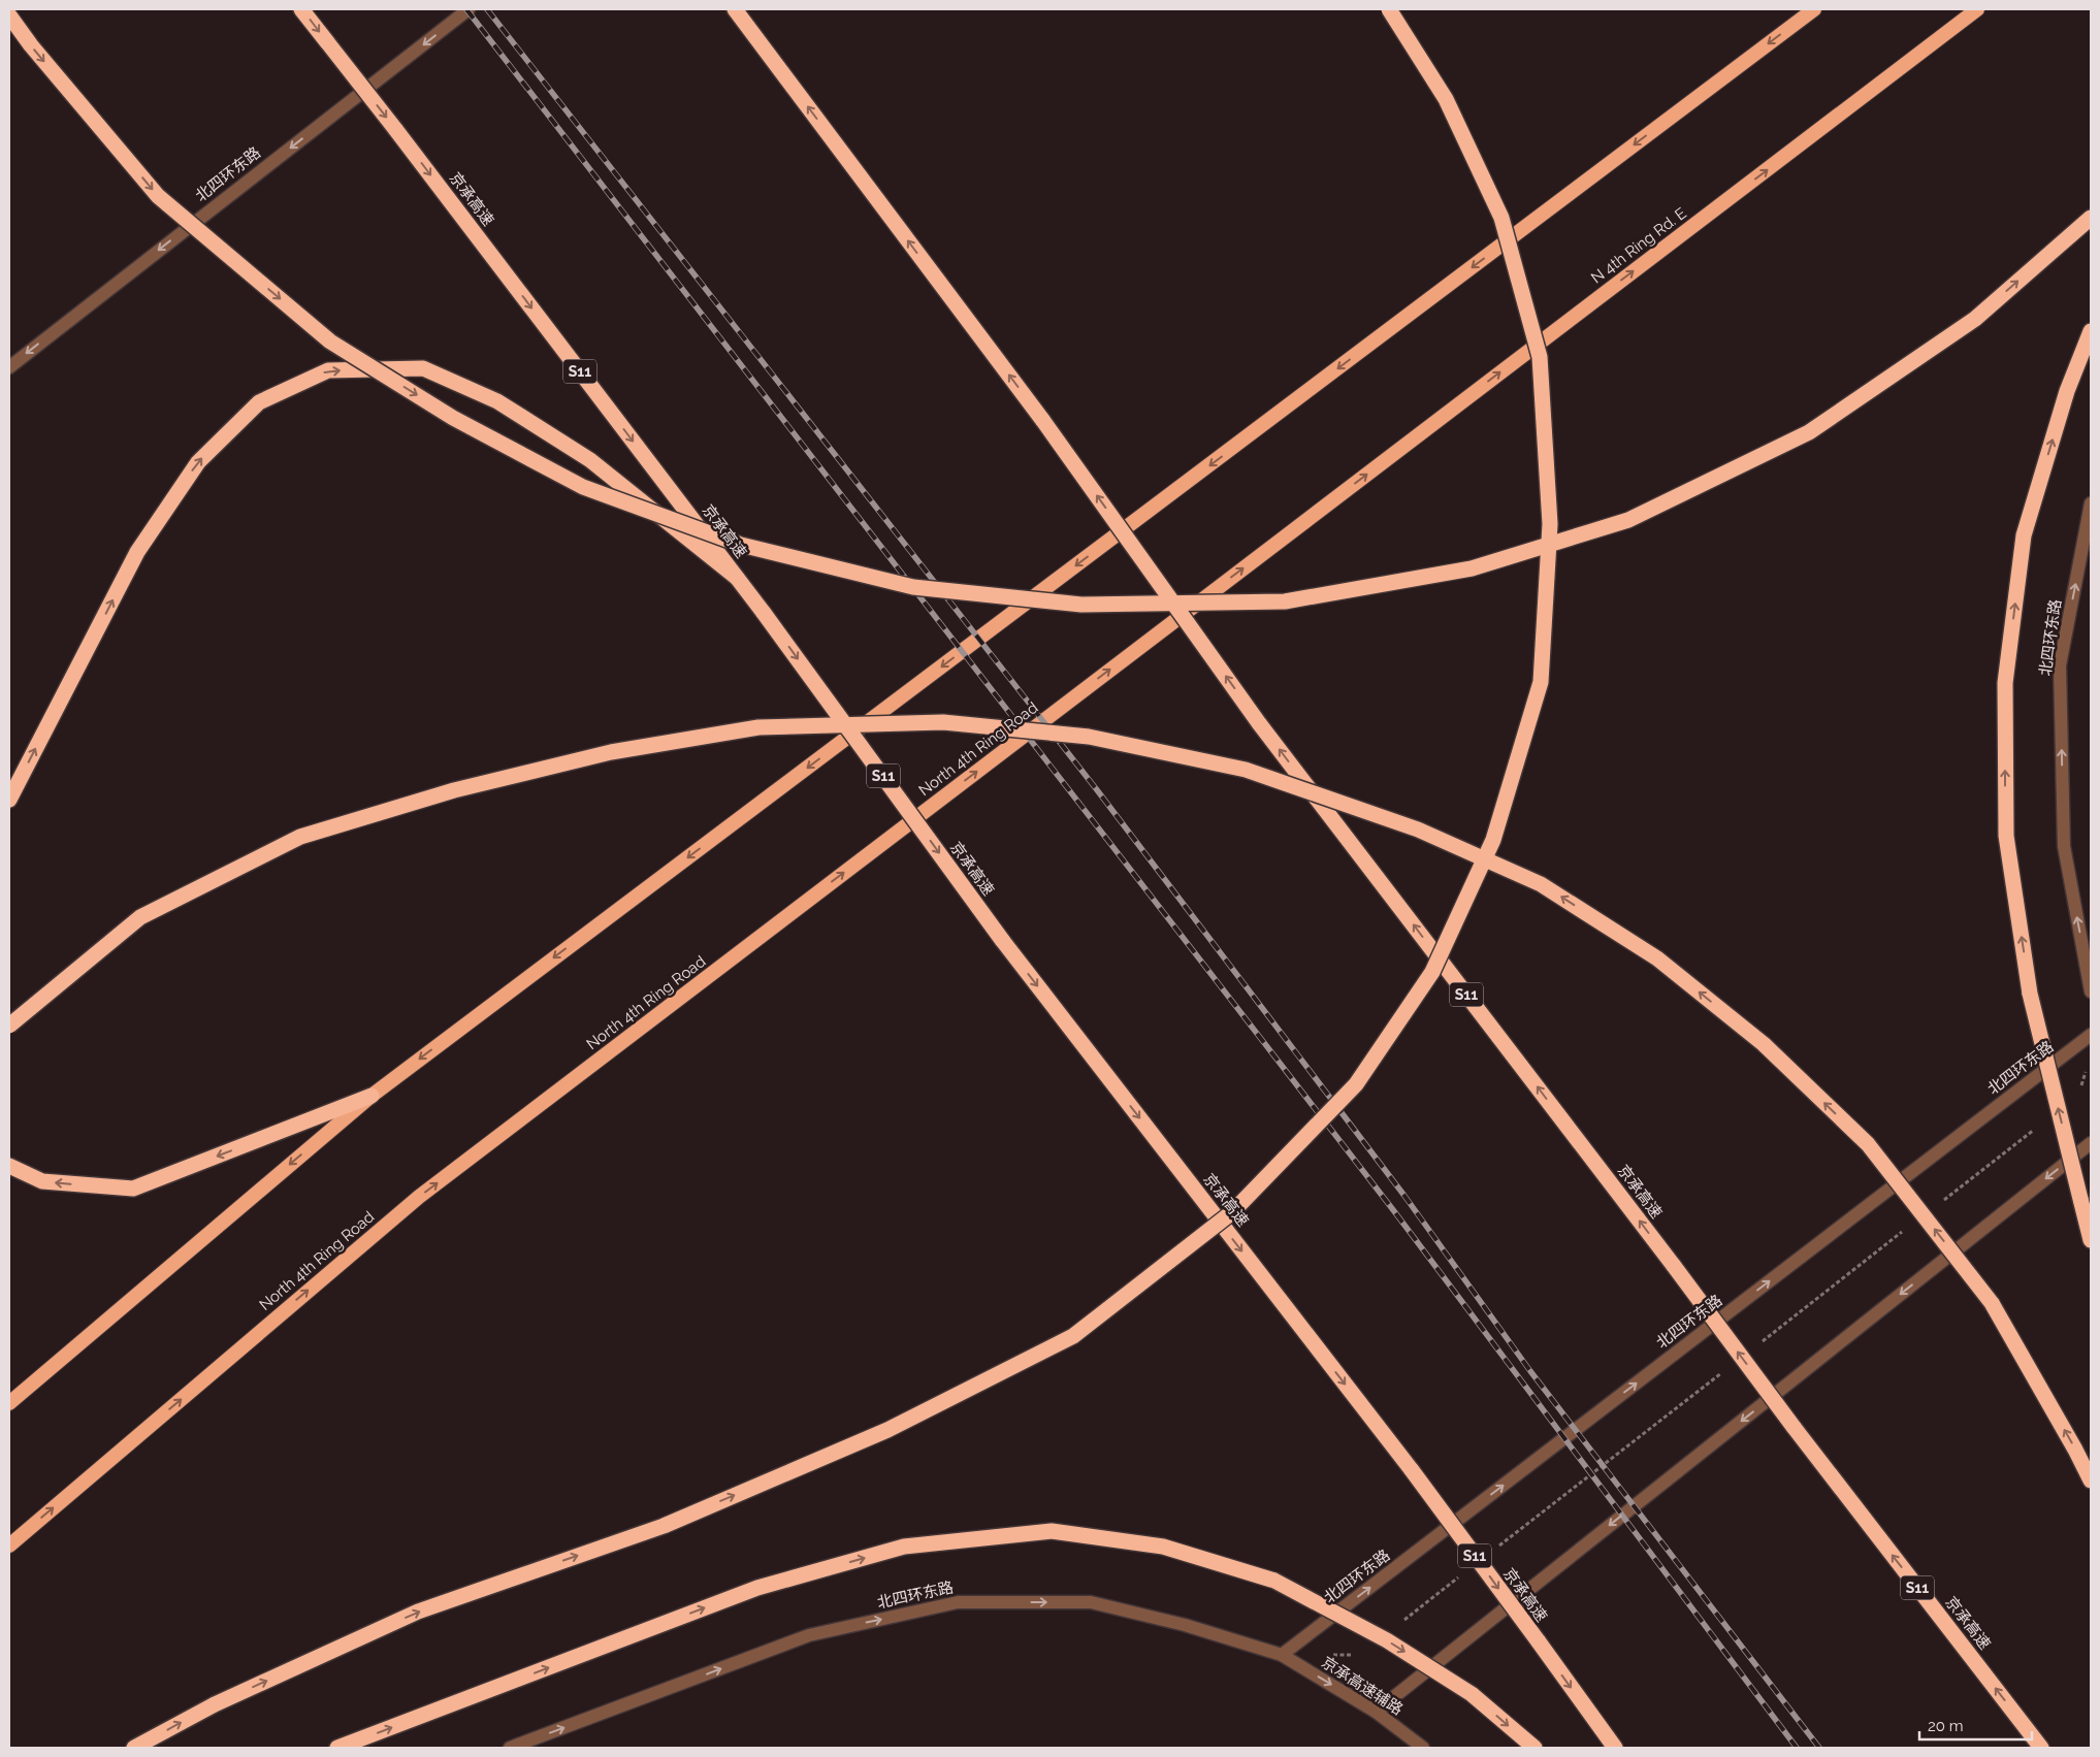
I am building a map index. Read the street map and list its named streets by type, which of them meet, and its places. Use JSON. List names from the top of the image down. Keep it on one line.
{"streets":{"highway":["京承高速","S11","North 4th Ring Road"],"street":["北四环东路","京承高速辅路"]},"crossings":[["北四环东路","京承高速辅路"]],"one_way":["京承高速辅路"],"scale_bar":"20 m"}
